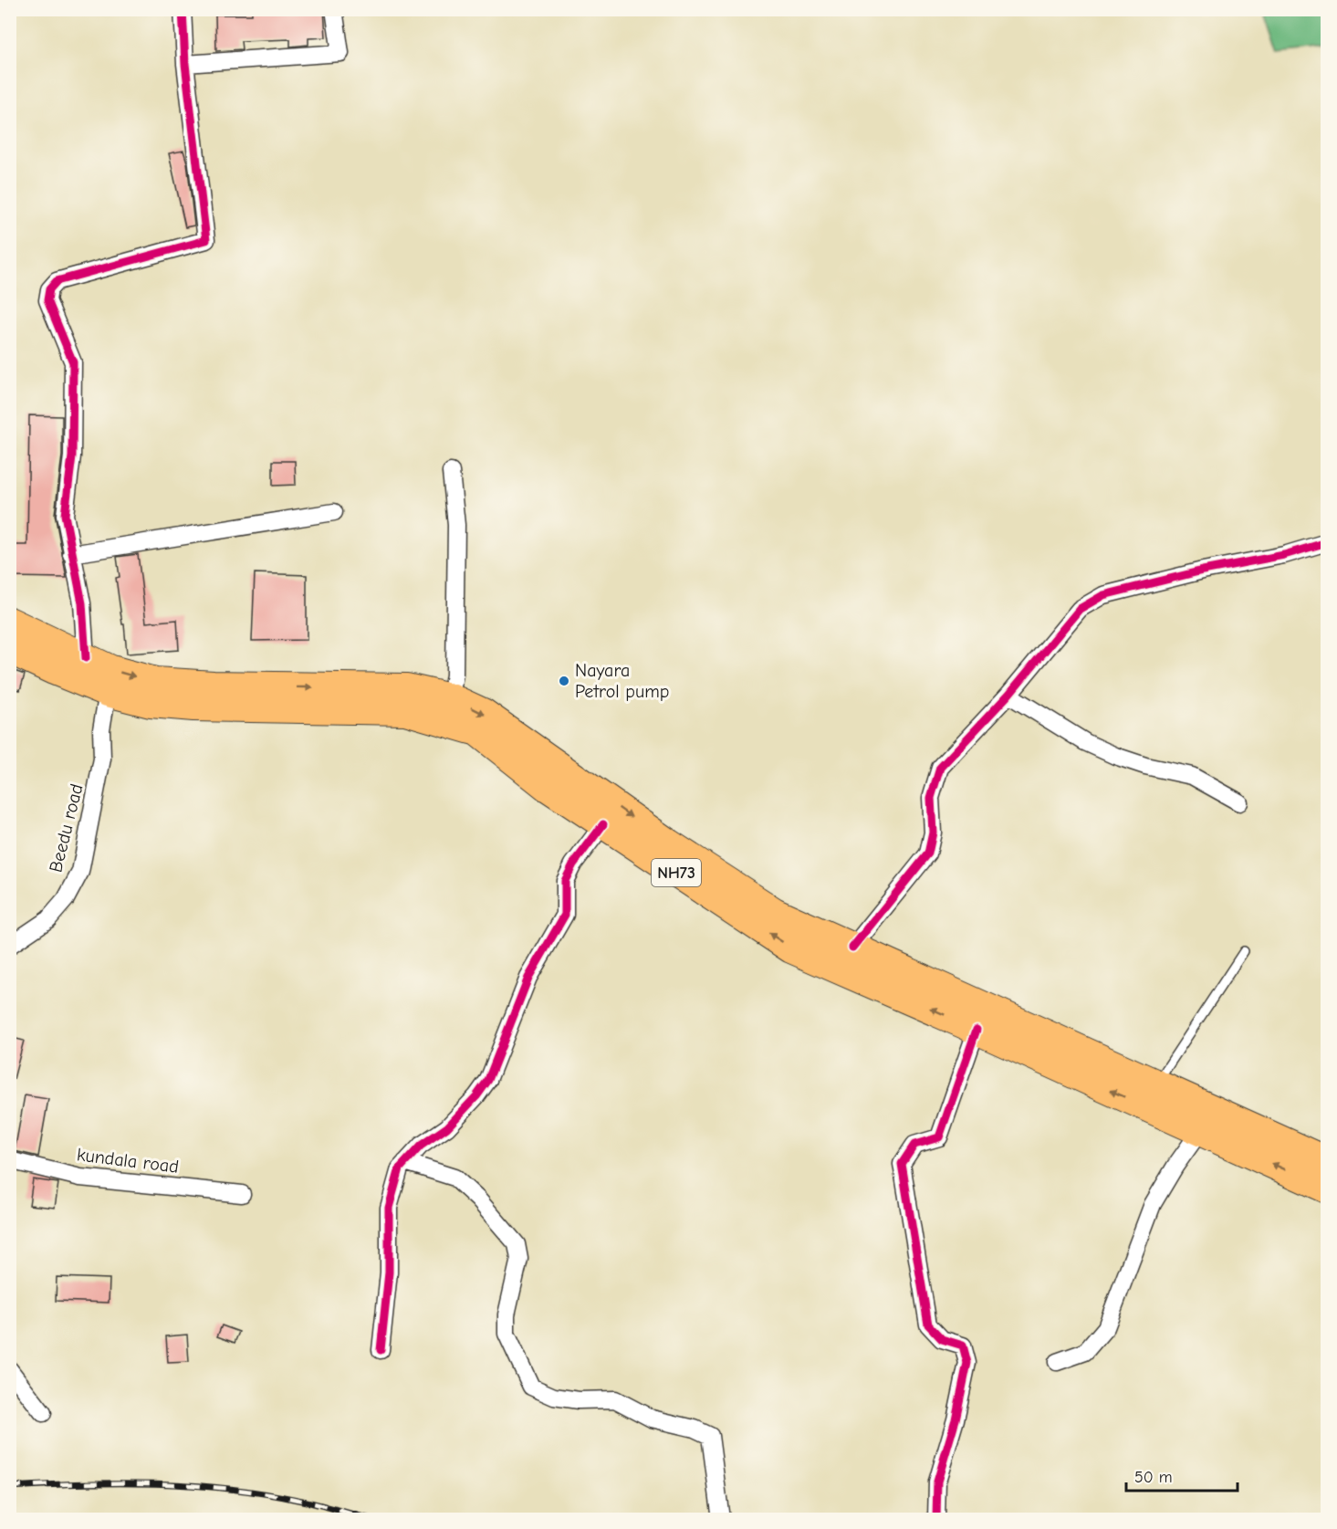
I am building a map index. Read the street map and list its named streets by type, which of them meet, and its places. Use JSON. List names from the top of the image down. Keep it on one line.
{"streets":{"highway":["NH73"],"street":["Beedu road","kundala road"]},"crossings":[["Beedu road","NH73"]],"places":["Nayara Petrol pump"],"scale_bar":"50 m"}
